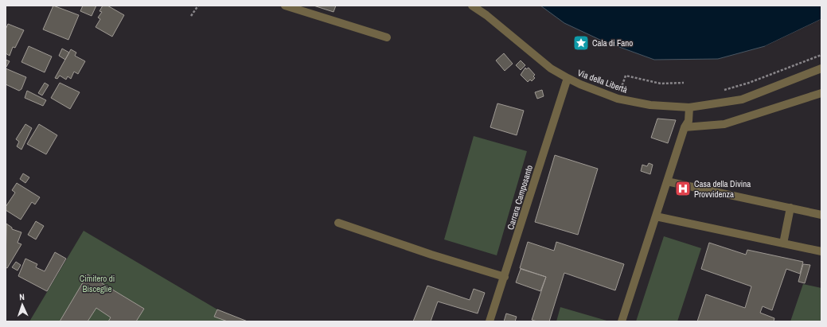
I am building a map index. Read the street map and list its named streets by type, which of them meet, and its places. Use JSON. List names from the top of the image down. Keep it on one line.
{"streets":{"street":["Via della Libertà","Carrara Camposanto"]},"crossings":[["Via della Libertà","Carrara Camposanto"]],"parks":["Cimitero di Bisceglie"],"places":{"place":["Cala di Fano"],"hospital":["Casa della Divina Provvidenza"]},"north":"top"}
